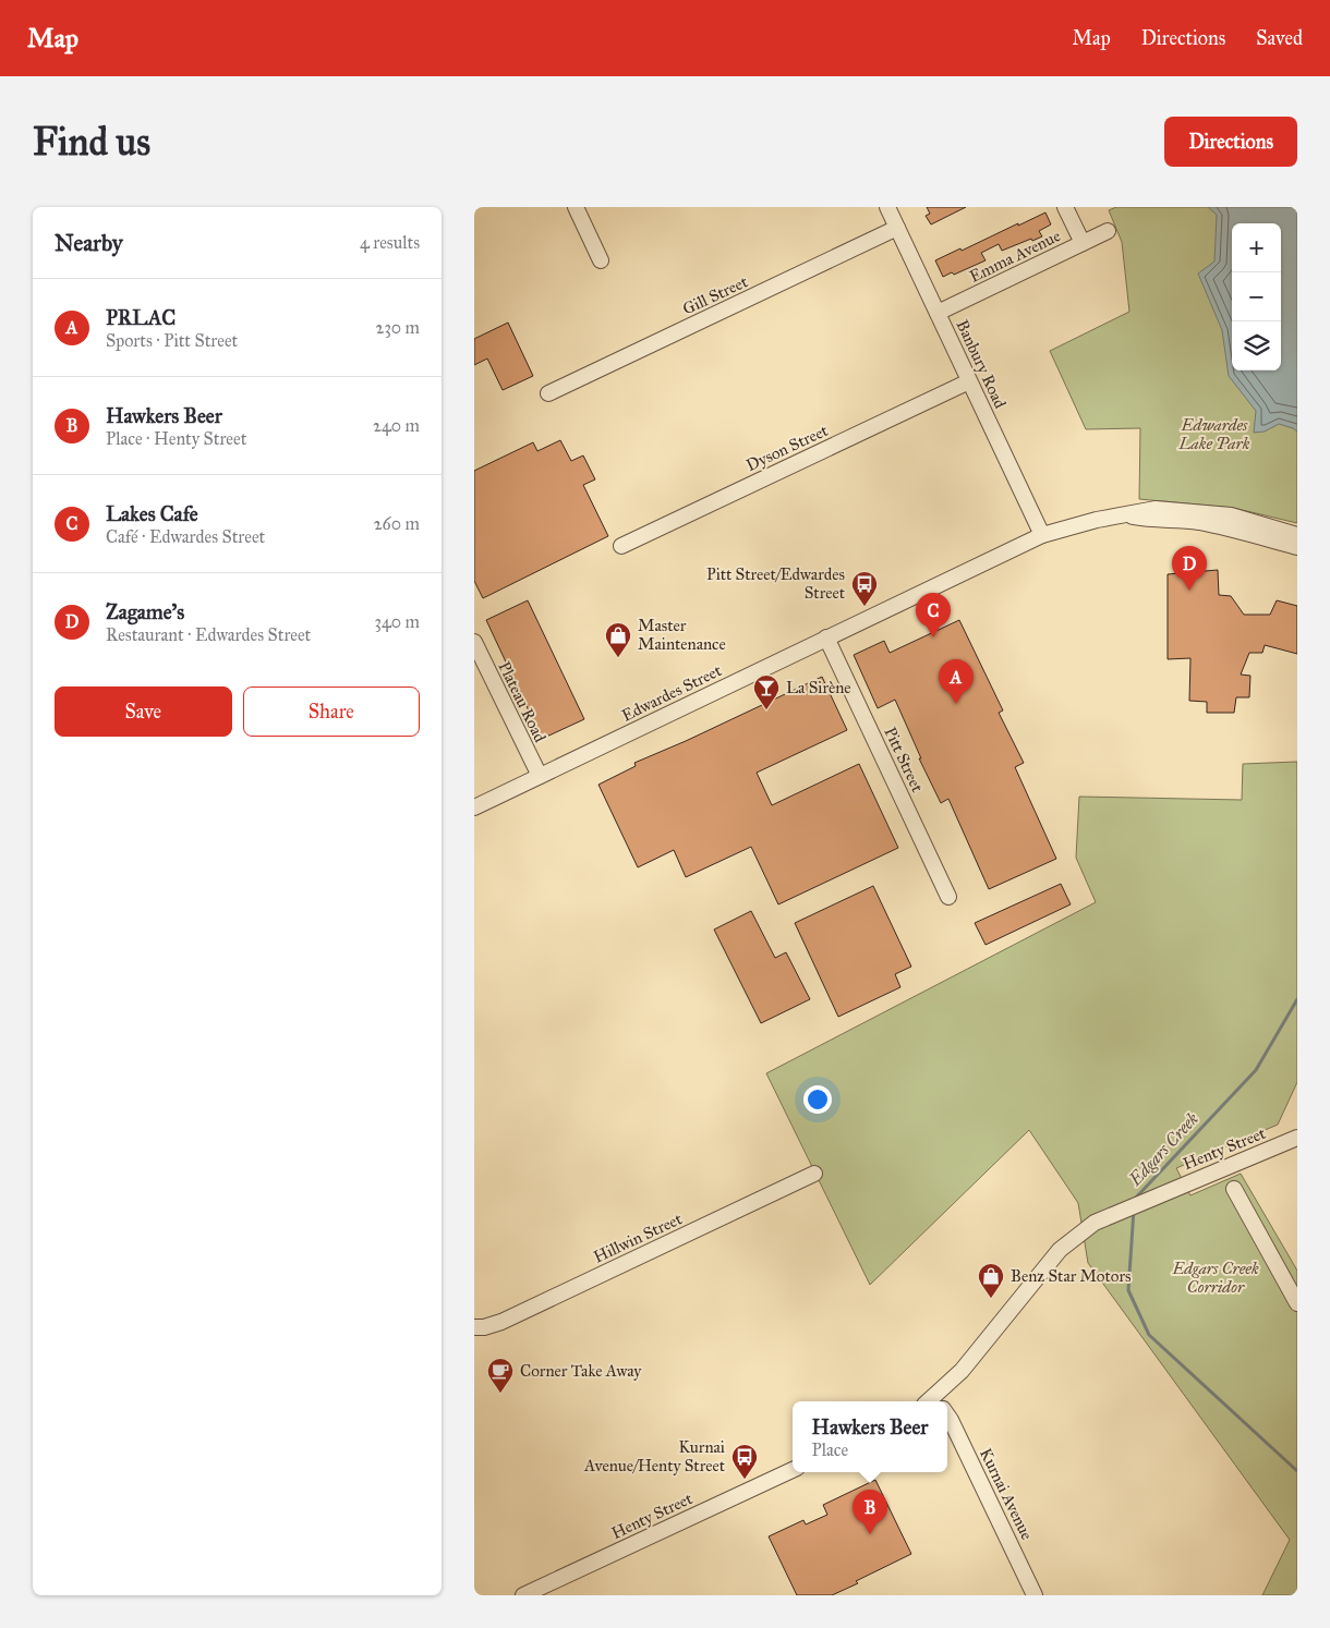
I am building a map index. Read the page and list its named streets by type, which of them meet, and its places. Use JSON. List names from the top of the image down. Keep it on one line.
{"streets":{"street":["Emma Avenue","Gill Street","Banbury Road","Dyson Street","Edwardes Street","Plateau Road","Pitt Street","Henty Street","Hillwin Street","Kurnai Avenue"]},"crossings":[["Emma Avenue","Banbury Road"],["Gill Street","Banbury Road"],["Banbury Road","Dyson Street"],["Banbury Road","Edwardes Street"],["Edwardes Street","Plateau Road"],["Edwardes Street","Pitt Street"]],"water":["Edgars Creek"],"parks":["Edwardes Lake Park","Edgars Creek Corridor"],"places":{"bus stop":["Pitt Street/Edwardes Street","Kurnai Avenue/Henty Street"],"shop":["Master Maintenance","Benz Star Motors"],"bar":["La Sirène"],"cafe":["Corner Take Away"]},"page":{"header":"Map","nav":["Map","Directions","Saved"],"buttons":["Directions",["Save","Share"]],"title":"Find us","heading":["Nearby","4 results"],"map_buttons":["+","−"],"list":[{"mark":"A","name":"PRLAC","note":"Sports · Pitt Street","value":"230 m"},{"mark":"B","name":"Hawkers Beer","note":"Place · Henty Street","value":"240 m"},{"mark":"C","name":"Lakes Cafe","note":"Café · Edwardes Street","value":"260 m"},{"mark":"D","name":"Zagame's","note":"Restaurant · Edwardes Street","value":"340 m"}],"pins":["D","C","A","B"],"popup":["Hawkers Beer","Place"]}}
